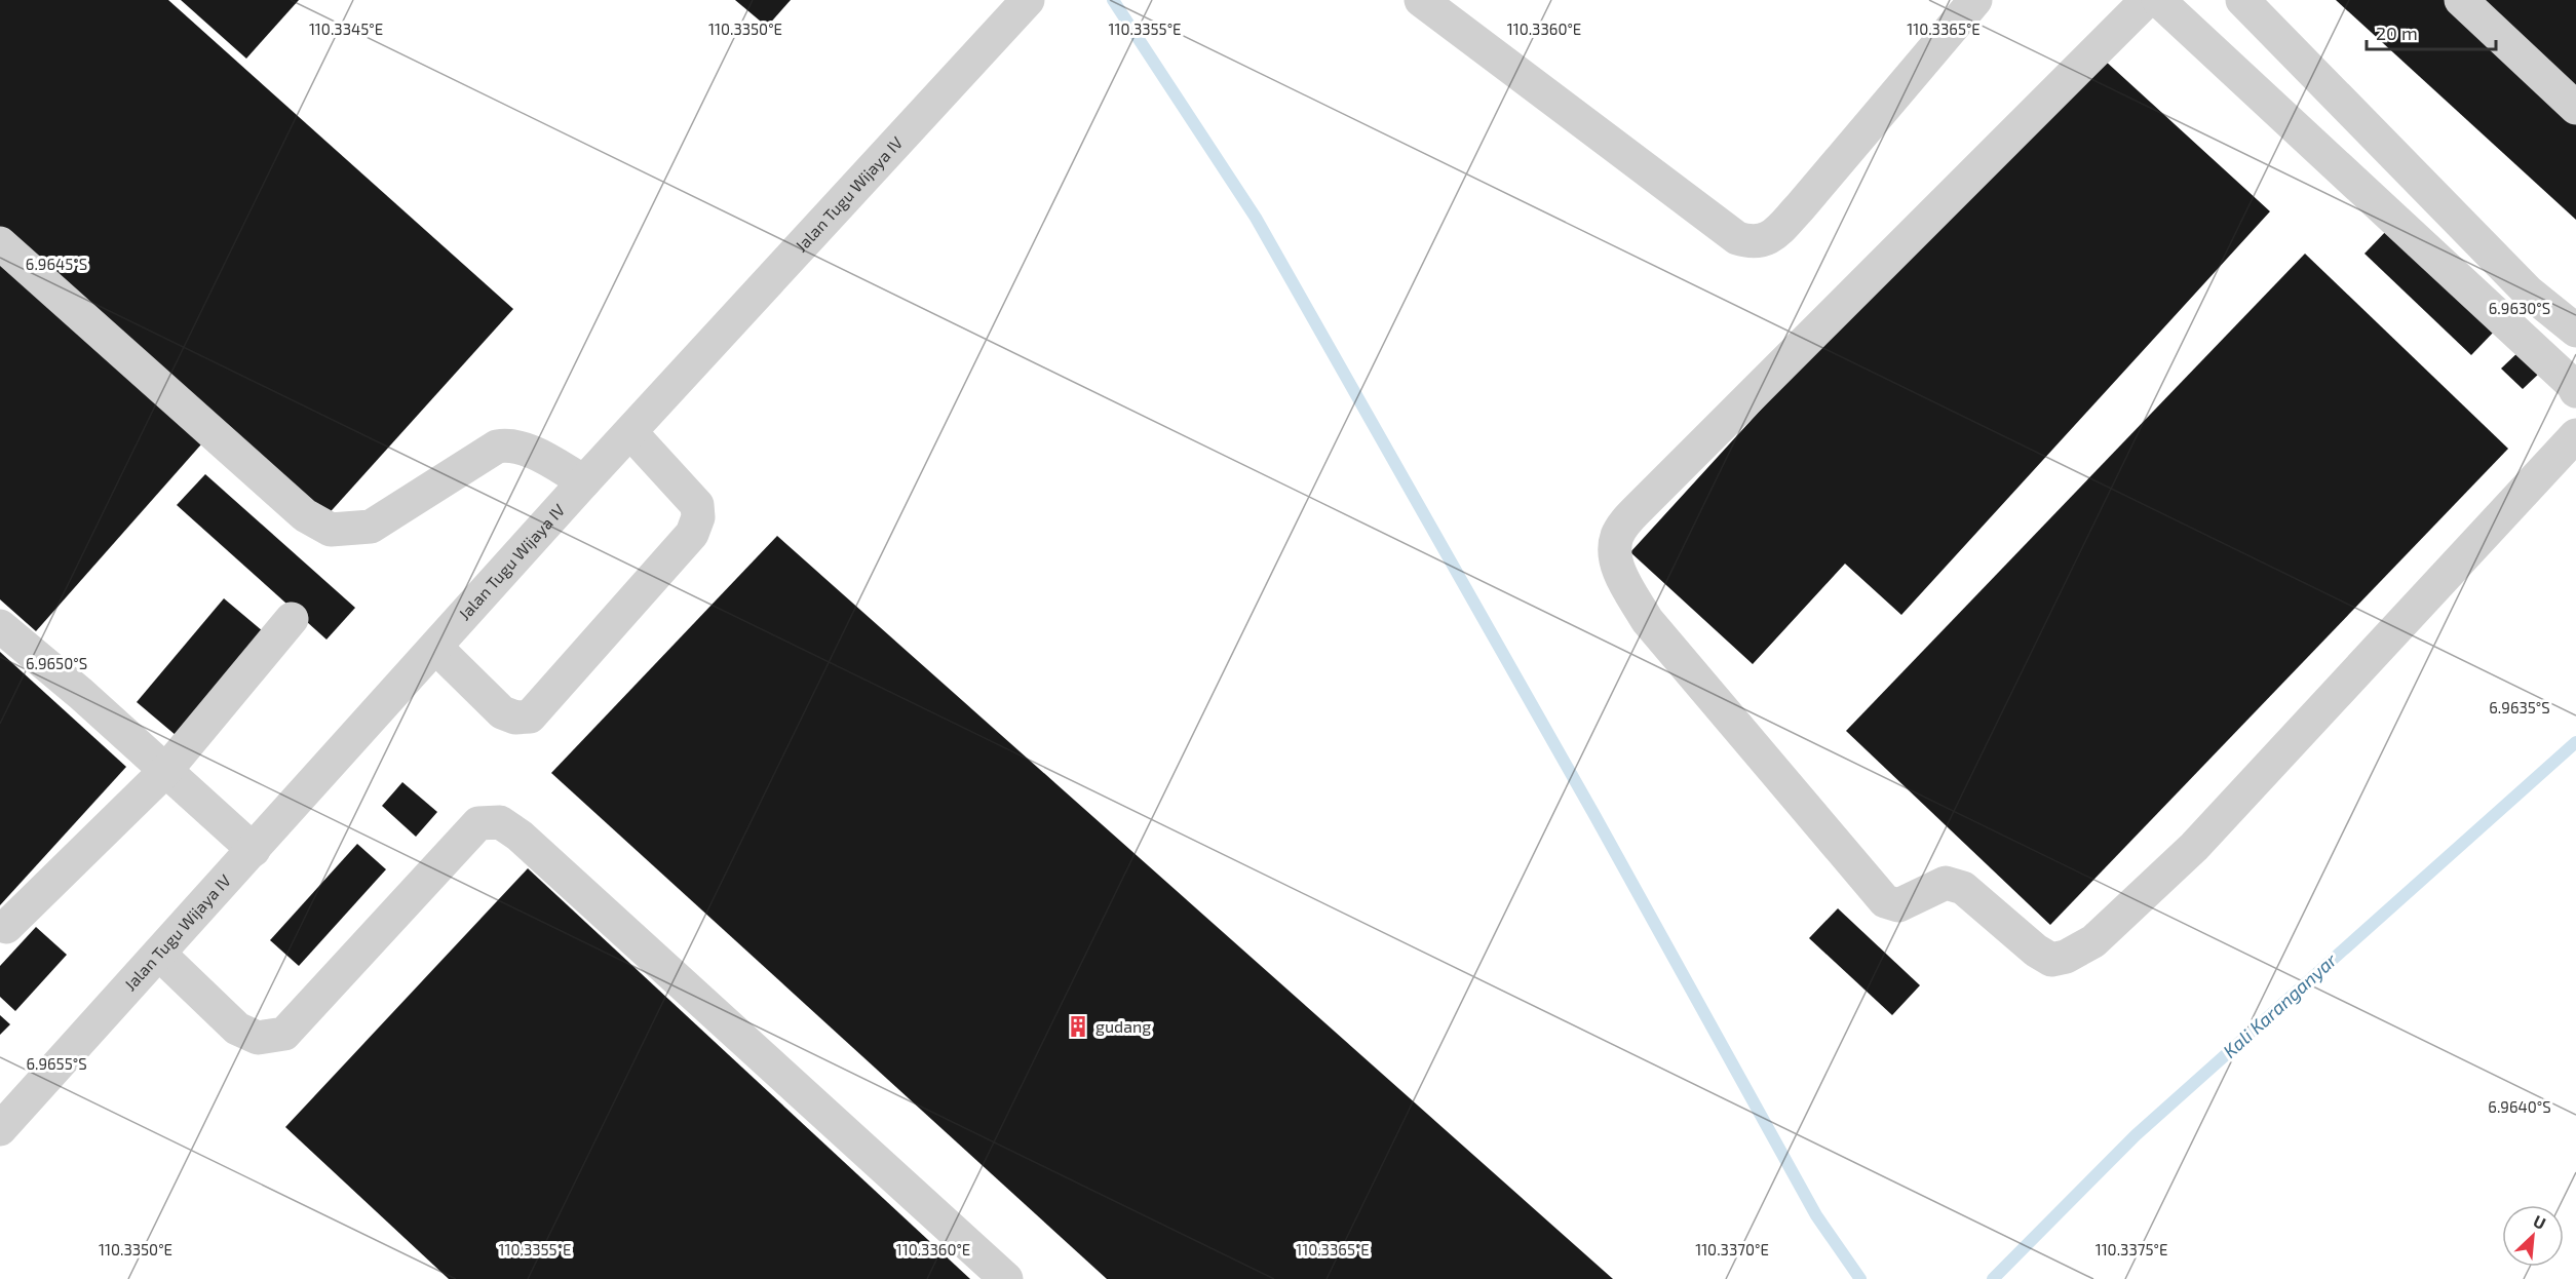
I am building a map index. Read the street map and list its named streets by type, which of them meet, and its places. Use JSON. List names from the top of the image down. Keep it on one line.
{"streets":{"lane":["Jalan Tugu Wijaya IV"]},"water":["Kali Karanganyar"],"places":{"building":["gudang"]},"scale_bar":"20 m","north":"top right","coordinates":["110.3345°E","110.3350°E","110.3355°E","110.3360°E","110.3365°E","6.9645°S","6.9630°S","6.9650°S","6.9635°S","6.9655°S","6.9640°S","110.3370°E","110.3375°E"]}
